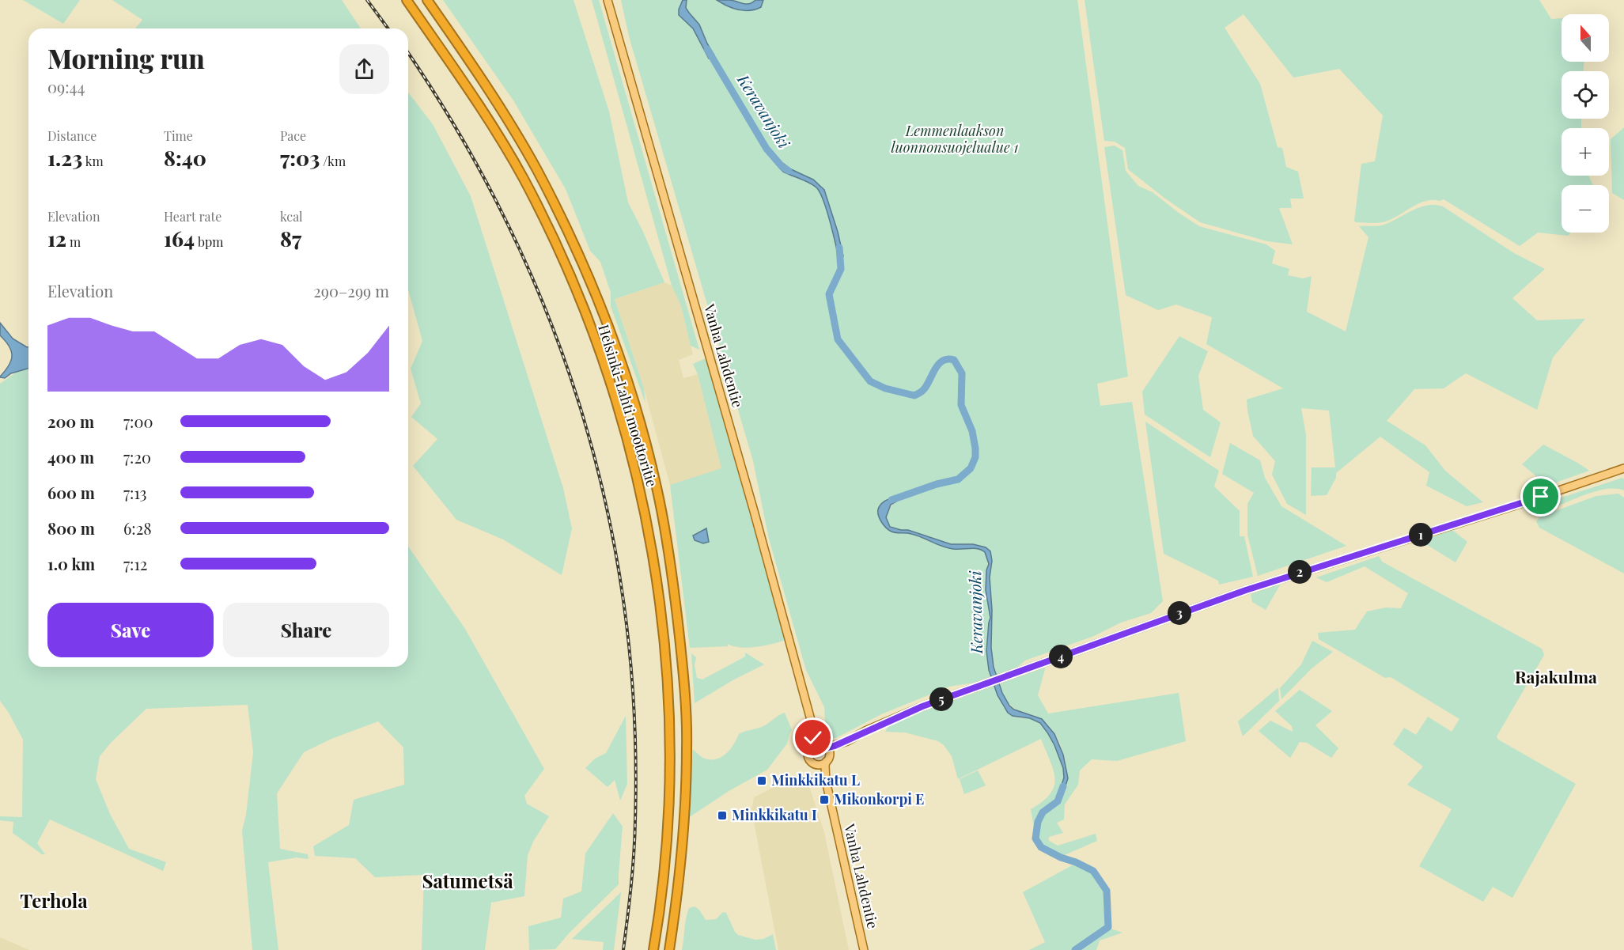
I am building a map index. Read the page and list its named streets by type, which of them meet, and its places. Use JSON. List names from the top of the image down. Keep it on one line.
{"streets":{"highway":["Helsinki-Lahti moottoritie"],"main road":["Vanha Lahdentie"]},"districts":["Rajakulma","Satumetsä","Terhola"],"water":["Keravanjoki"],"parks":["Lemmenlaakson luonnonsuojelualue 1"],"places":{"transit":["Minkkikatu L","Mikonkorpi E","Minkkikatu I"]},"north":"top","page":{"map_buttons":["+","−"],"heading":["Morning run","09:44"],"stats":[["Distance","1.23 km"],["Time","8:40"],["Pace","7:03 /km"],["Elevation","12 m"],["Heart rate","164 bpm"],["kcal","87"]],"chart":["Elevation","290–299 m"],"list":[{"name":"200 m","note":"7:00"},{"name":"400 m","note":"7:20"},{"name":"600 m","note":"7:13"},{"name":"800 m","note":"6:28"},{"name":"1.0 km","note":"7:12"}],"pins":["1","2","3","4","5"],"buttons":["Save","Share"]}}
